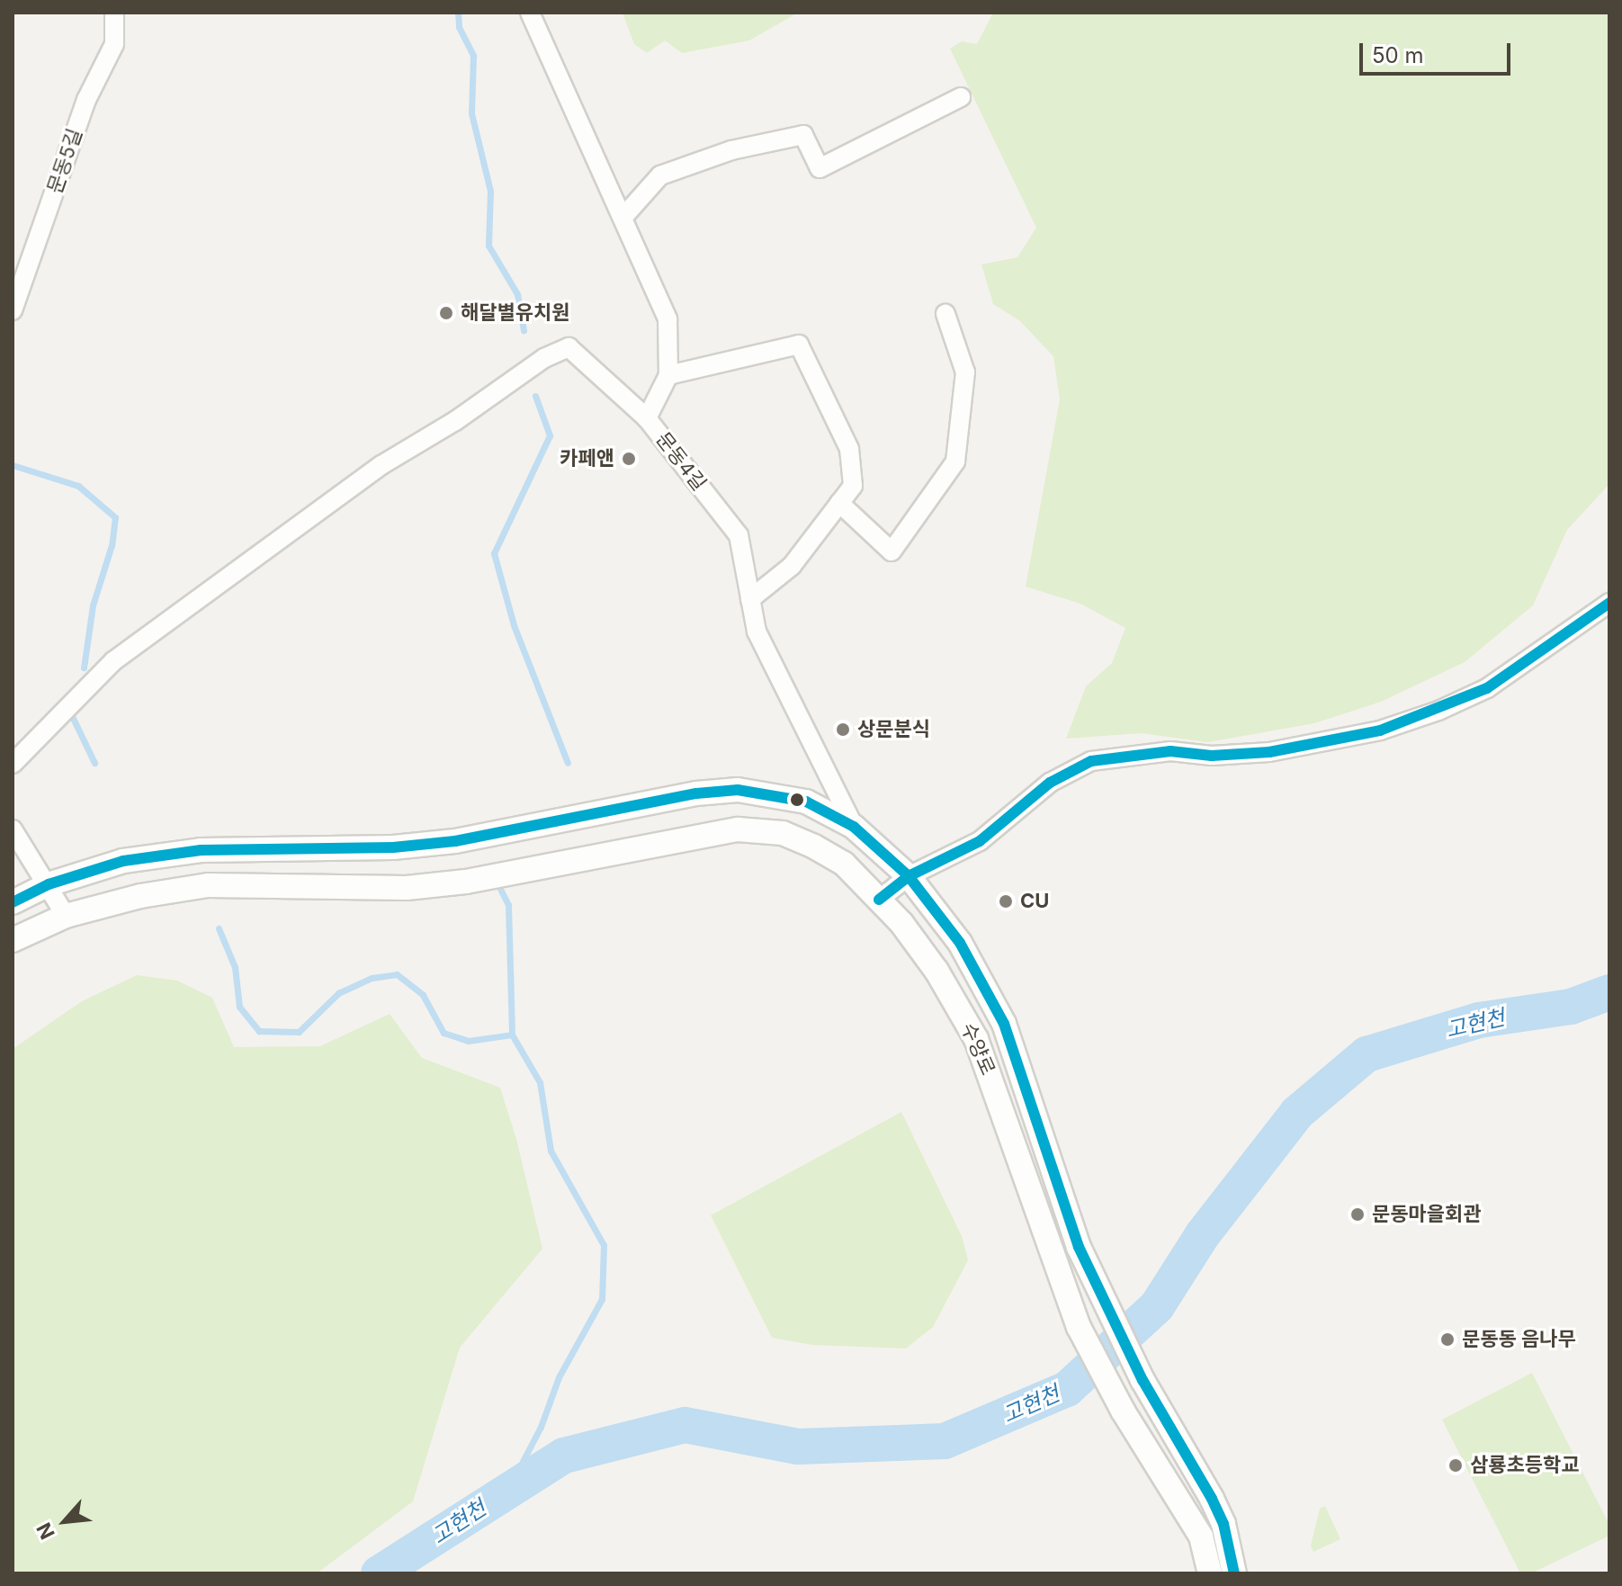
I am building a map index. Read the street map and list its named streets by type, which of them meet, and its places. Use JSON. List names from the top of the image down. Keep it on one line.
{"streets":{"street":["문동5길","문동4길","수양로"]},"crossings":[["문동4길","수양로"]],"water":["고현천"],"places":["해달별유치원","카페앤","상문분식","CU","문동마을회관","문동동 음나무","삼룡초등학교"],"scale_bar":"50 m","north":"bottom left"}
